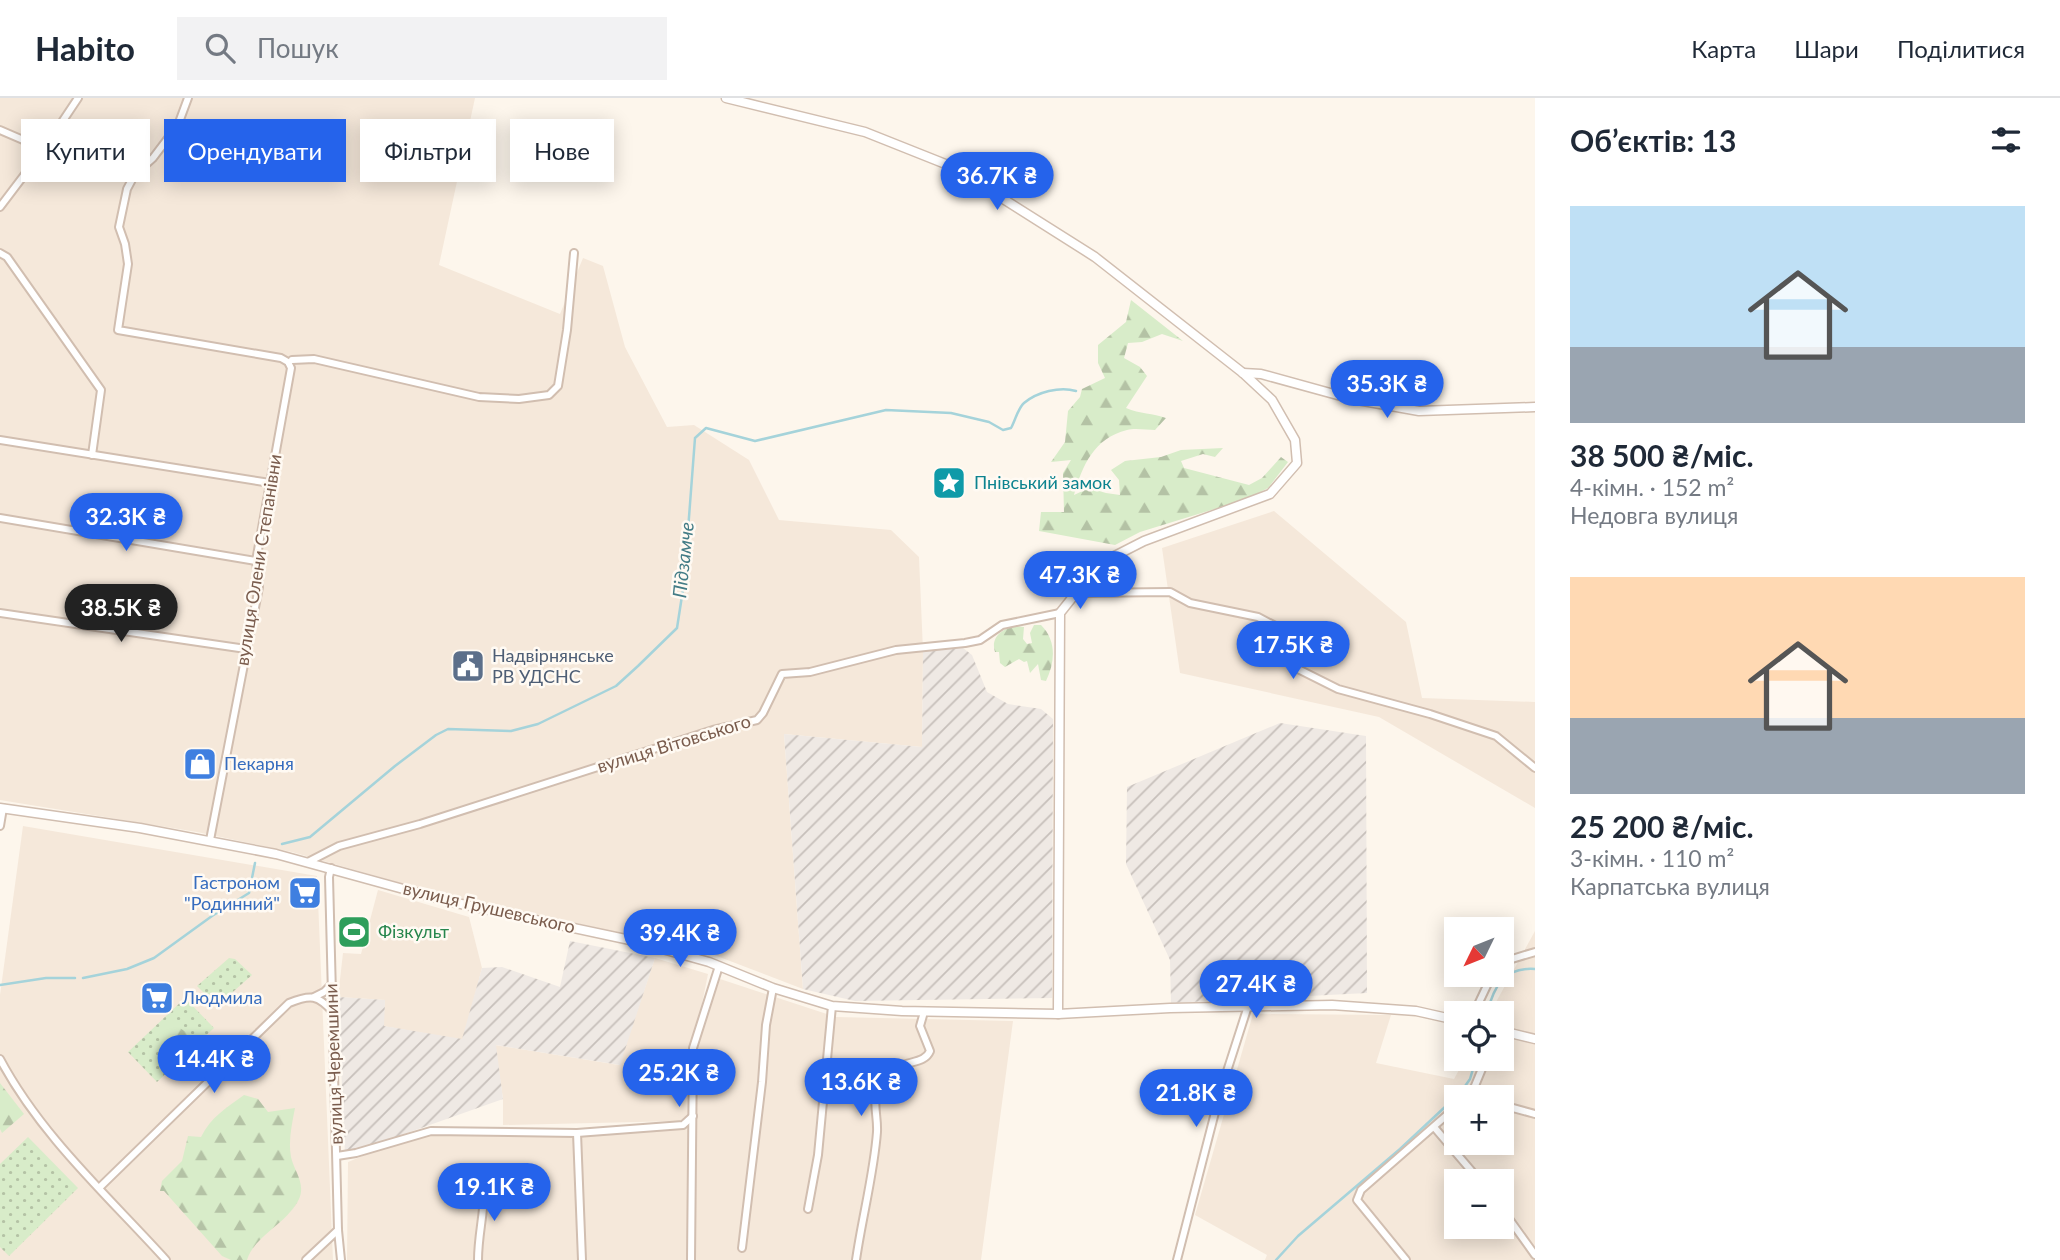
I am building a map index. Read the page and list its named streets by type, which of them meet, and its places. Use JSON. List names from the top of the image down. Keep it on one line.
{"streets":{"street":["вулиця Олени Степанівни","вулиця Вітовського","вулиця Грушевського","вулиця Черемшини"]},"crossings":[["вулиця Олени Степанівни","вулиця Грушевського"],["вулиця Вітовського","вулиця Грушевського"],["вулиця Грушевського","вулиця Черемшини"]],"water":["Підзамче"],"places":{"place":["Пнівський замок"],"public building":["Надвірнянське РВ УДСНС"],"shop":["Пекарня"],"supermarket":["Гастроном \"Родинний\"","Людмила"],"sports":["Фізкульт"]},"north":"bottom left","page":{"header":"Habito","search":"Пошук","nav":["Карта","Шари","Поділитися"],"heading":"Об’єктів: 13","chip":["Купити","Орендувати","Фільтри","Нове"],"price":["36.7K ₴","35.3K ₴","32.3K ₴","47.3K ₴","38.5K ₴","17.5K ₴","39.4K ₴","27.4K ₴","14.4K ₴","25.2K ₴","13.6K ₴","21.8K ₴","19.1K ₴"],"list":[{"name":"38 500 ₴/міс.","note":"4-кімн. · 152 m² · Недовга вулиця"},{"name":"25 200 ₴/міс.","note":"3-кімн. · 110 m² · Карпатська вулиця"}],"map_buttons":["+","−"]}}
